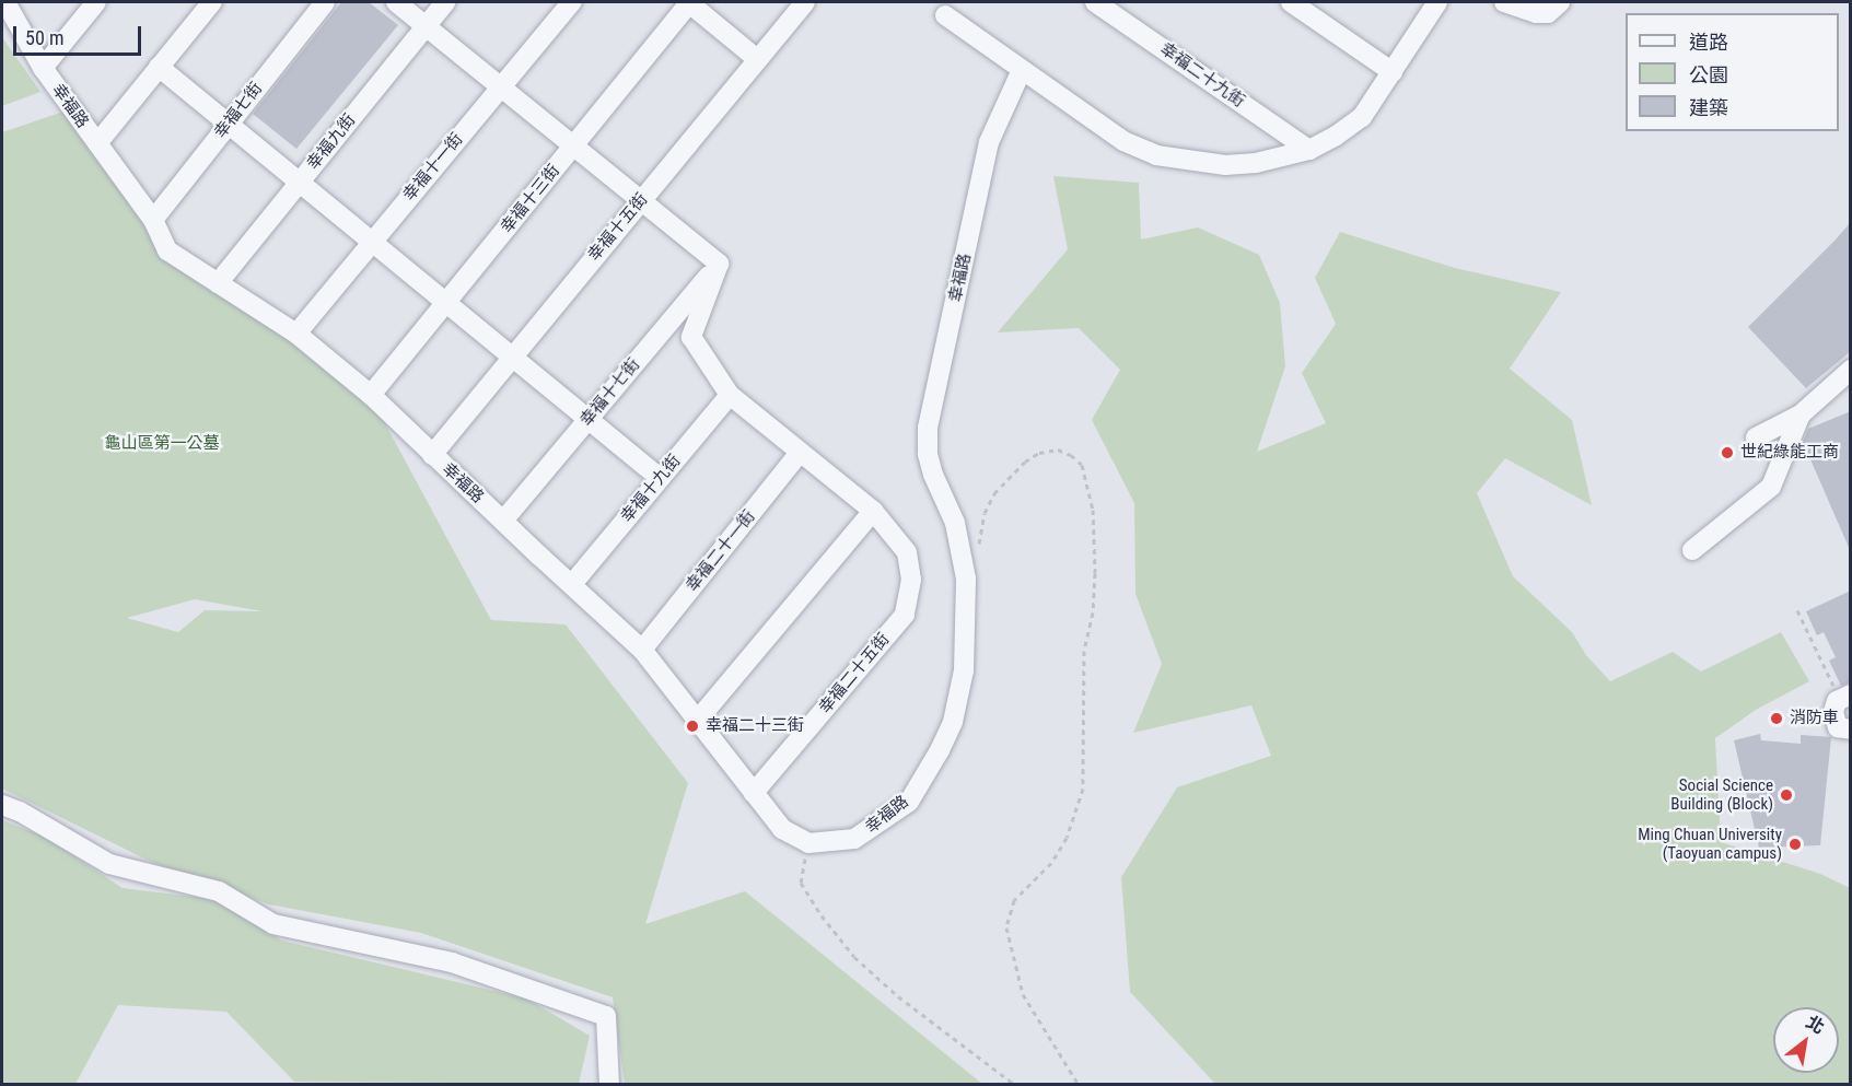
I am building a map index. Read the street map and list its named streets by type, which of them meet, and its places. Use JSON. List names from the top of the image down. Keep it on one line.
{"streets":{"street":["幸福二十九街","幸福路","幸福七街","幸福九街","幸福十一街","幸福十三街","幸福十五街","幸福十七街","幸福十九街","幸福二十一街","幸福二十五街"]},"crossings":[["幸福路","幸福七街"],["幸福路","幸福九街"],["幸福路","幸福十一街"],["幸福路","幸福十三街"],["幸福路","幸福十五街"],["幸福路","幸福十七街"],["幸福路","幸福十九街"],["幸福路","幸福二十一街"],["幸福路","幸福二十五街"]],"parks":["龜山區第一公墓"],"places":["世紀綠能工商","消防車","幸福二十三街","Social Science Building (Block)","Ming Chuan University (Taoyuan campus)"],"legend":["道路","公園","建築"],"scale_bar":"50 m","north":"top right"}
